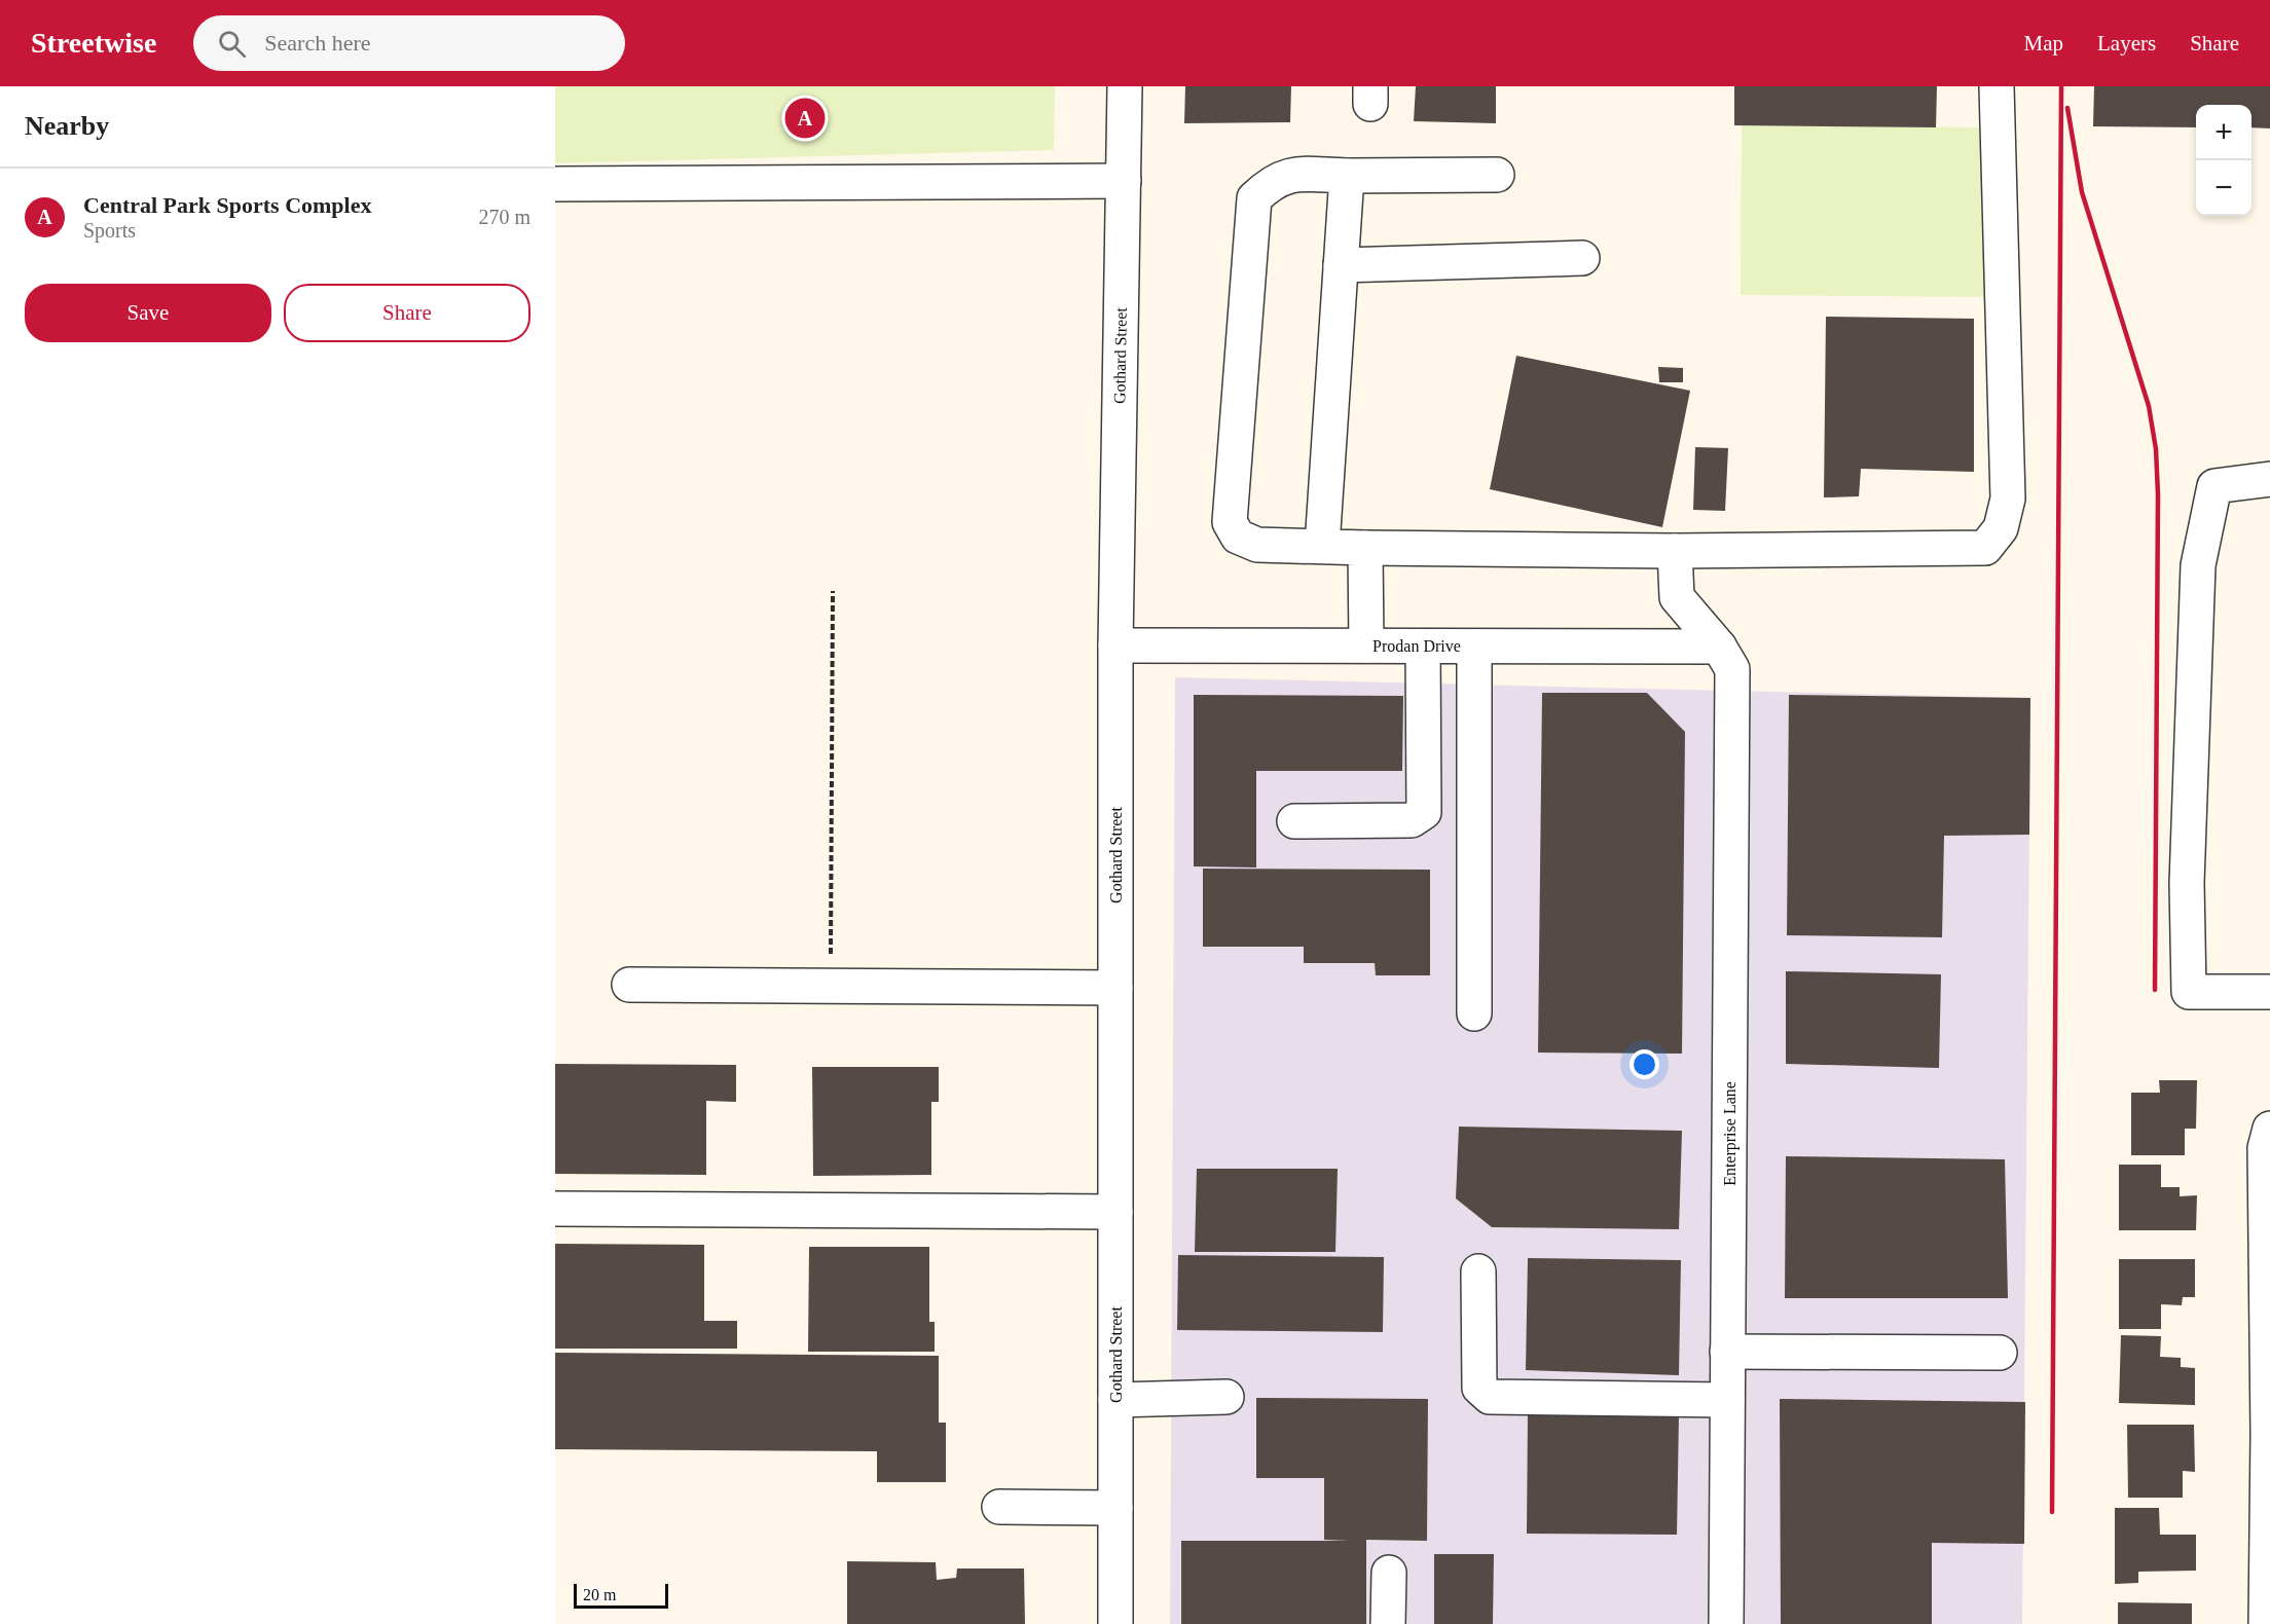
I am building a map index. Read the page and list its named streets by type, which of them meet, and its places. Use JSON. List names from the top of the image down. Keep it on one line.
{"streets":{"street":["Gothard Street","Prodan Drive","Enterprise Lane"]},"crossings":[["Gothard Street","Prodan Drive"],["Prodan Drive","Enterprise Lane"]],"scale_bar":"20 m","page":{"header":"Streetwise","search":"Search here","nav":["Map","Layers","Share"],"heading":"Nearby","pins":"A","map_buttons":["+","−"],"list":[{"mark":"A","name":"Central Park Sports Complex","note":"Sports","value":"270 m"}],"buttons":["Save","Share"],"scale":"20 m"}}
